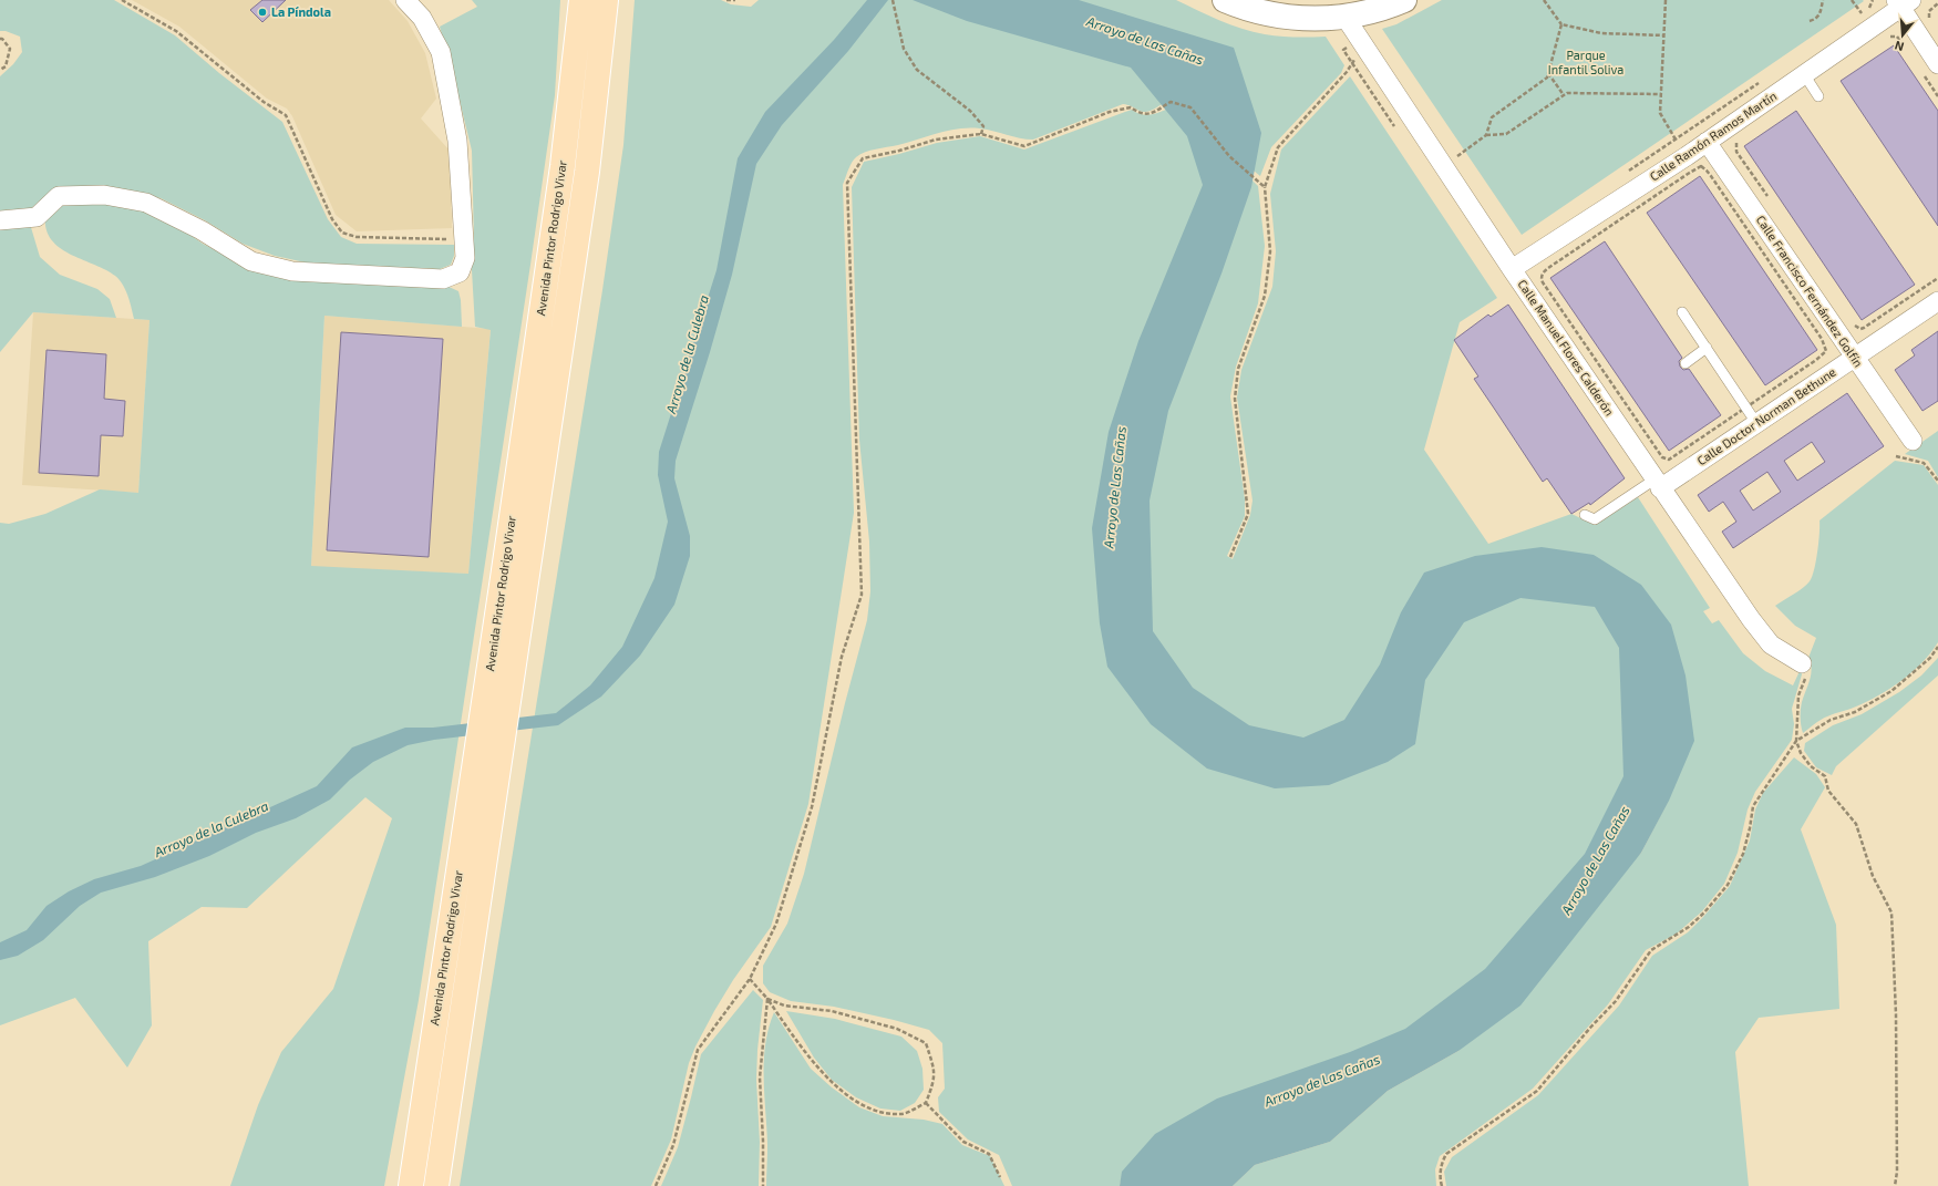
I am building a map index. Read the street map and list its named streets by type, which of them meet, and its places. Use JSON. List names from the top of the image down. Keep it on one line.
{"streets":{"main road":["Avenida Pintor Rodrigo Vivar"],"street":["Calle Ramón Ramos Martín","Calle Francisco Fernández Golfín","Calle Manuel Flores Calderón","Calle Doctor Norman Bethune"]},"crossings":[["Calle Ramón Ramos Martín","Calle Francisco Fernández Golfín"],["Calle Ramón Ramos Martín","Calle Manuel Flores Calderón"],["Calle Francisco Fernández Golfín","Calle Doctor Norman Bethune"],["Calle Manuel Flores Calderón","Calle Doctor Norman Bethune"]],"water":["Arroyo de Las Cañas","Arroyo de la Culebra"],"parks":["Parque Infantil Soliva"],"places":["La Píndola"],"north":"bottom"}
